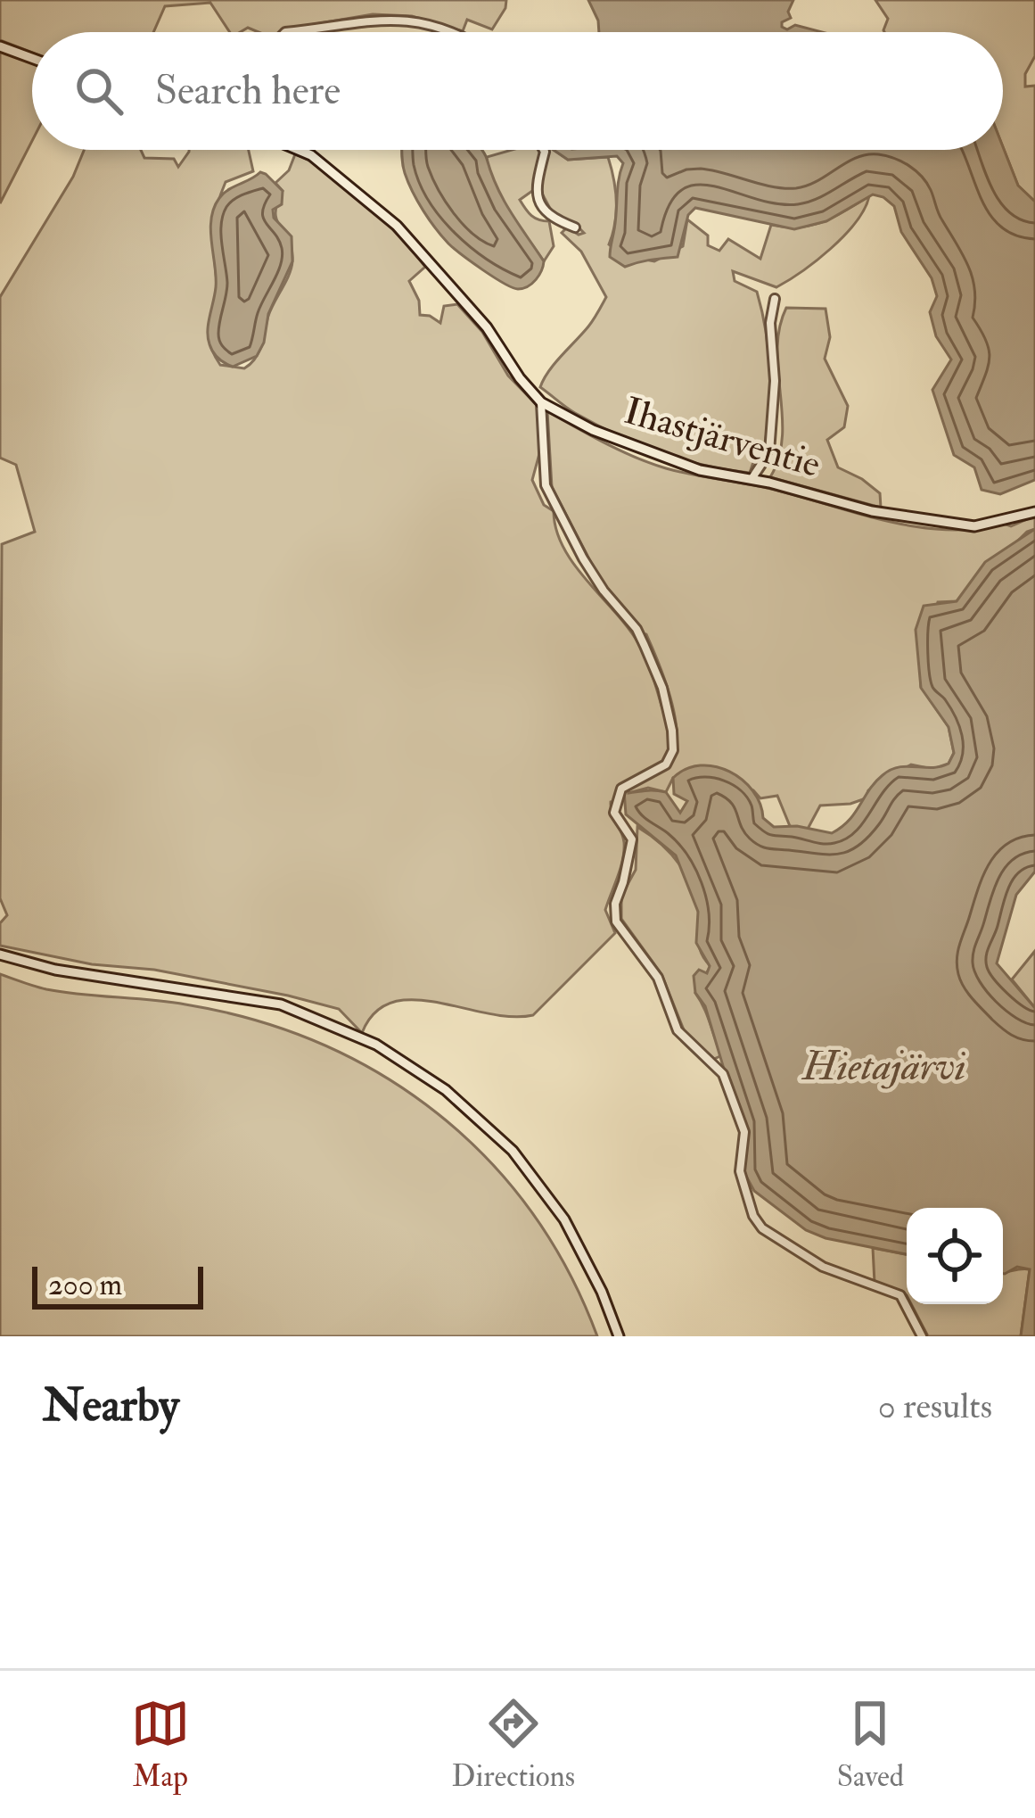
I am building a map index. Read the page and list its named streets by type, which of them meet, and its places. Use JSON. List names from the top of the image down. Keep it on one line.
{"streets":{"street":["Ihastjärventie"]},"water":["Hietajärvi"],"scale_bar":"200 m","page":{"search":"Search here","scale":"200 m","heading":["Nearby","0 results"],"nav":["Map","Directions","Saved"]}}
